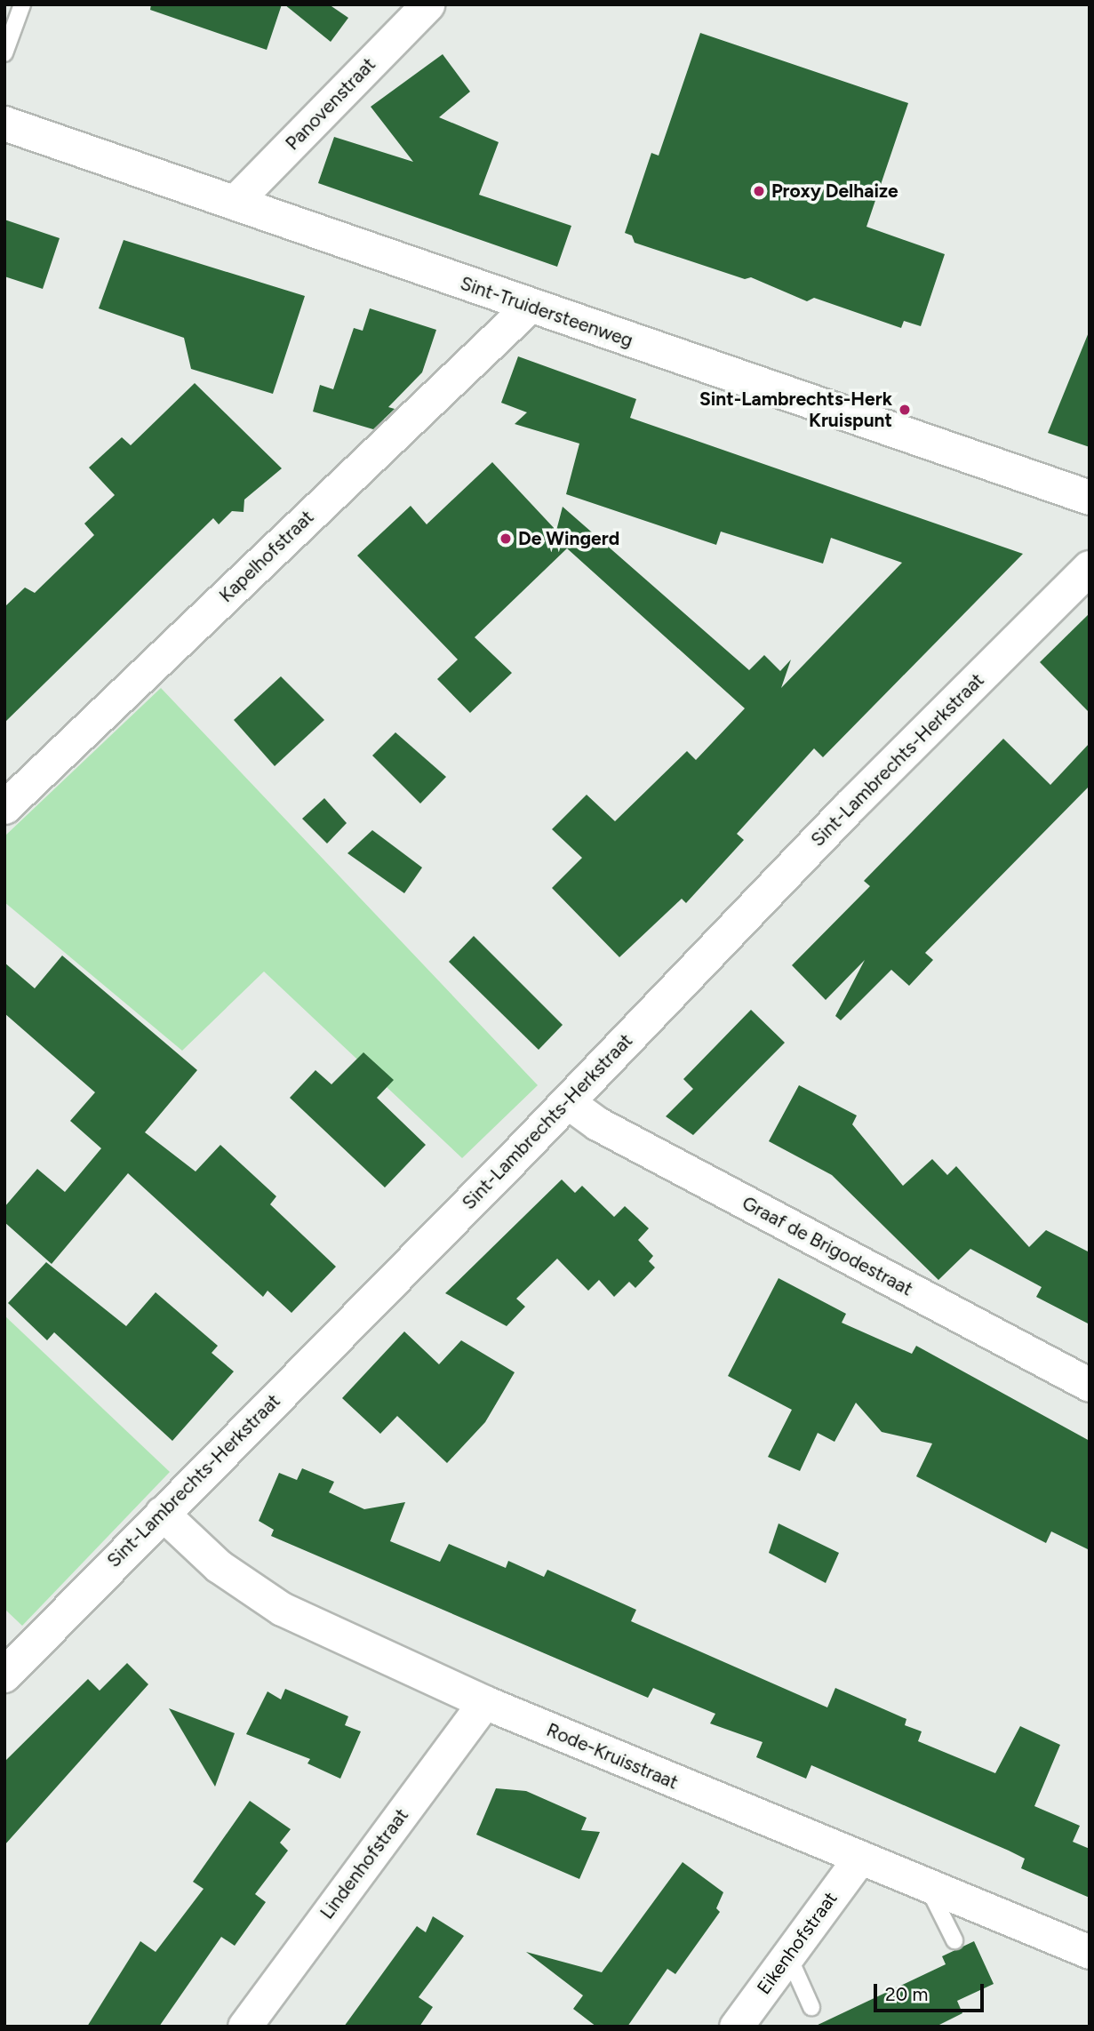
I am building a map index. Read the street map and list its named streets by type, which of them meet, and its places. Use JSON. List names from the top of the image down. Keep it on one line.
{"streets":{"street":["Panovenstraat","Sint-Truidersteenweg","Kapelhofstraat","Sint-Lambrechts-Herkstraat","Graaf de Brigodestraat","Rode-Kruisstraat","Lindenhofstraat","Eikenhofstraat"]},"crossings":[["Panovenstraat","Sint-Truidersteenweg"],["Sint-Truidersteenweg","Kapelhofstraat"],["Sint-Lambrechts-Herkstraat","Graaf de Brigodestraat"],["Sint-Lambrechts-Herkstraat","Rode-Kruisstraat"],["Rode-Kruisstraat","Lindenhofstraat"],["Rode-Kruisstraat","Eikenhofstraat"]],"places":["Proxy Delhaize","Sint-Lambrechts-Herk Kruispunt","De Wingerd"],"scale_bar":"20 m"}
